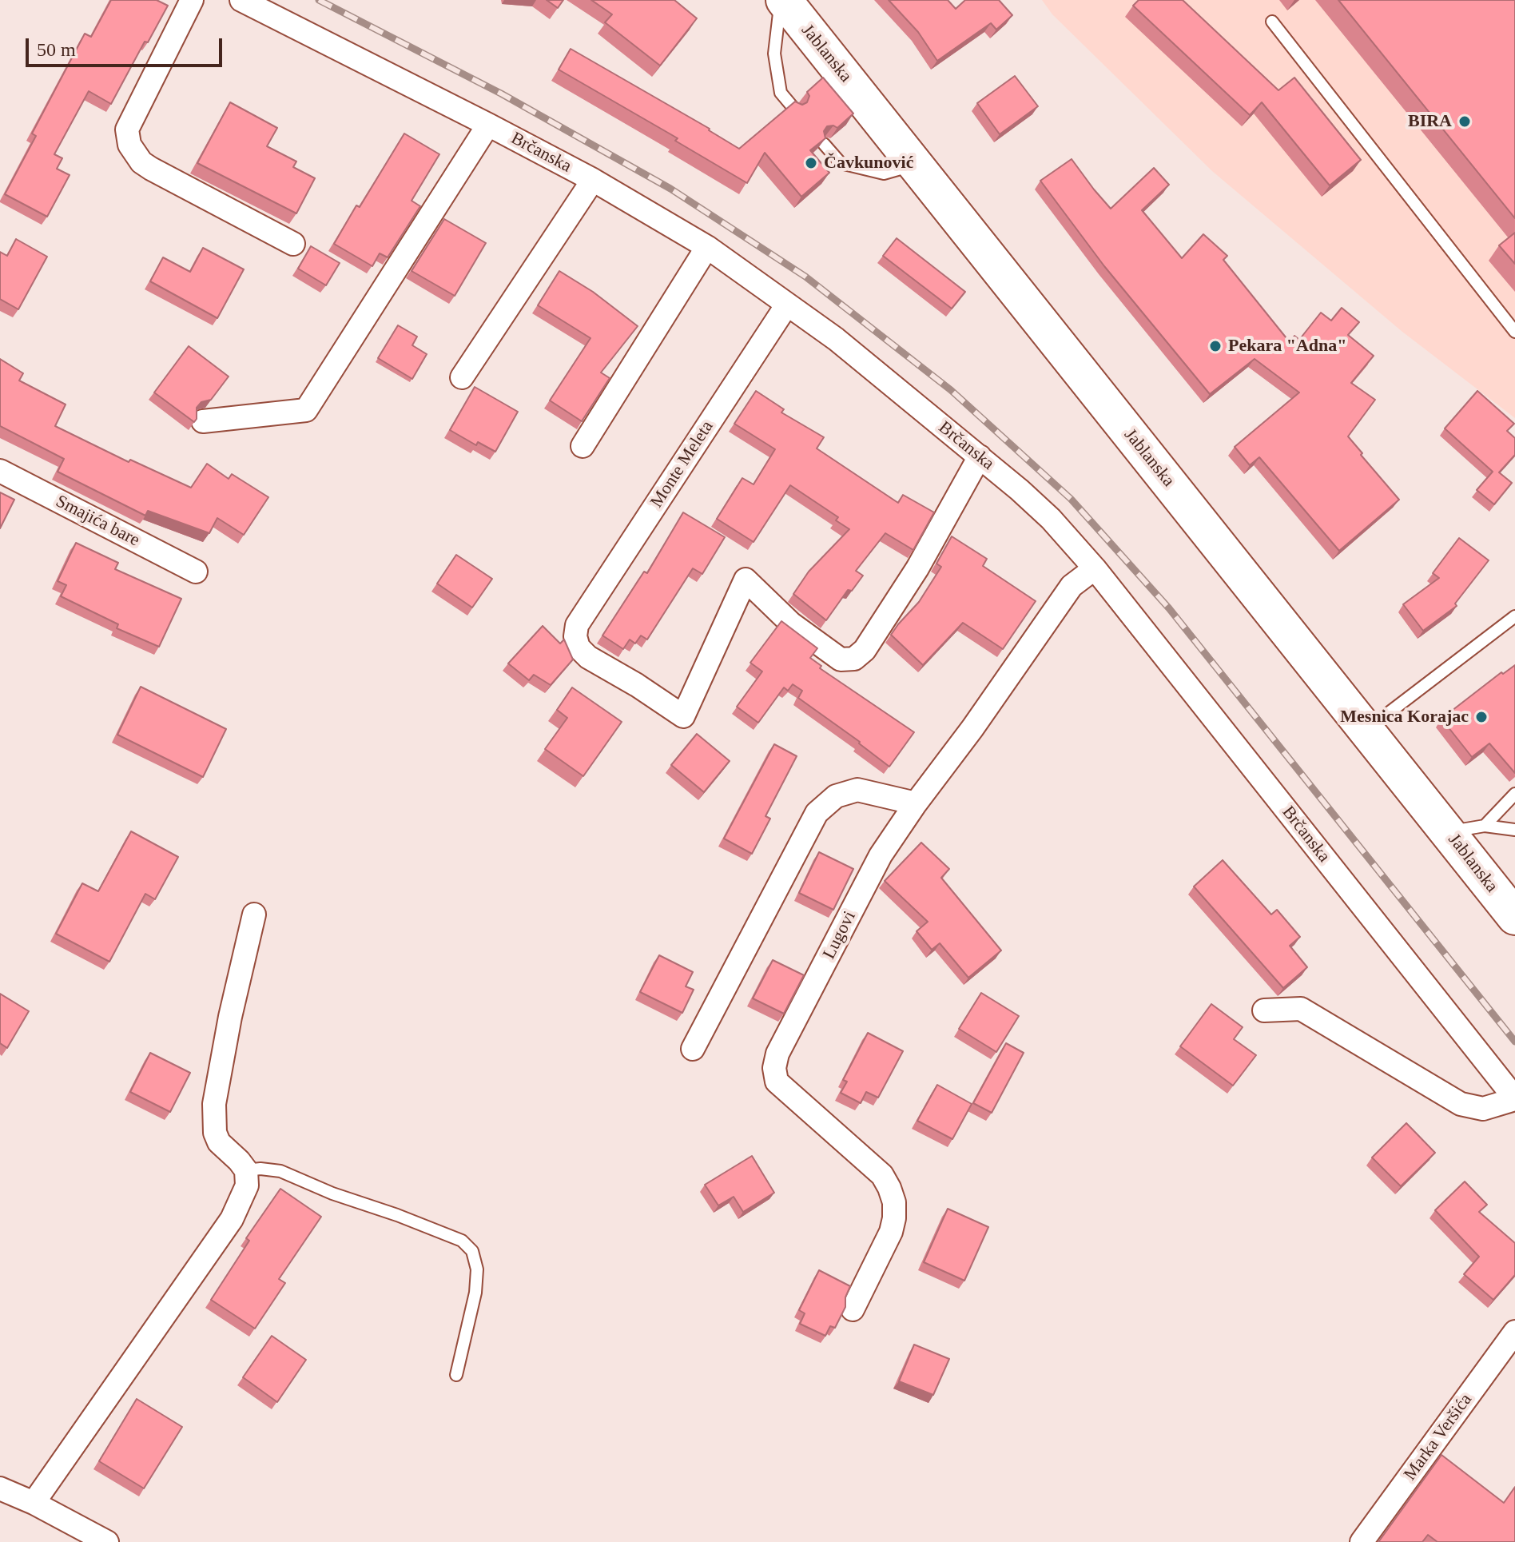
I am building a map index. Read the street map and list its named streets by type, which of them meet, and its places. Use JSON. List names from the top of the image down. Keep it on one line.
{"streets":{"main road":["Jablanska"],"street":["Brčanska","Monte Meleta","Smajića bare","Lugovi","Marka Veršića"]},"crossings":[["Brčanska","Monte Meleta"],["Brčanska","Lugovi"]],"places":["BIRA","Čavkunović","Pekara \"Adna\"","Mesnica Korajac"],"scale_bar":"50 m"}
